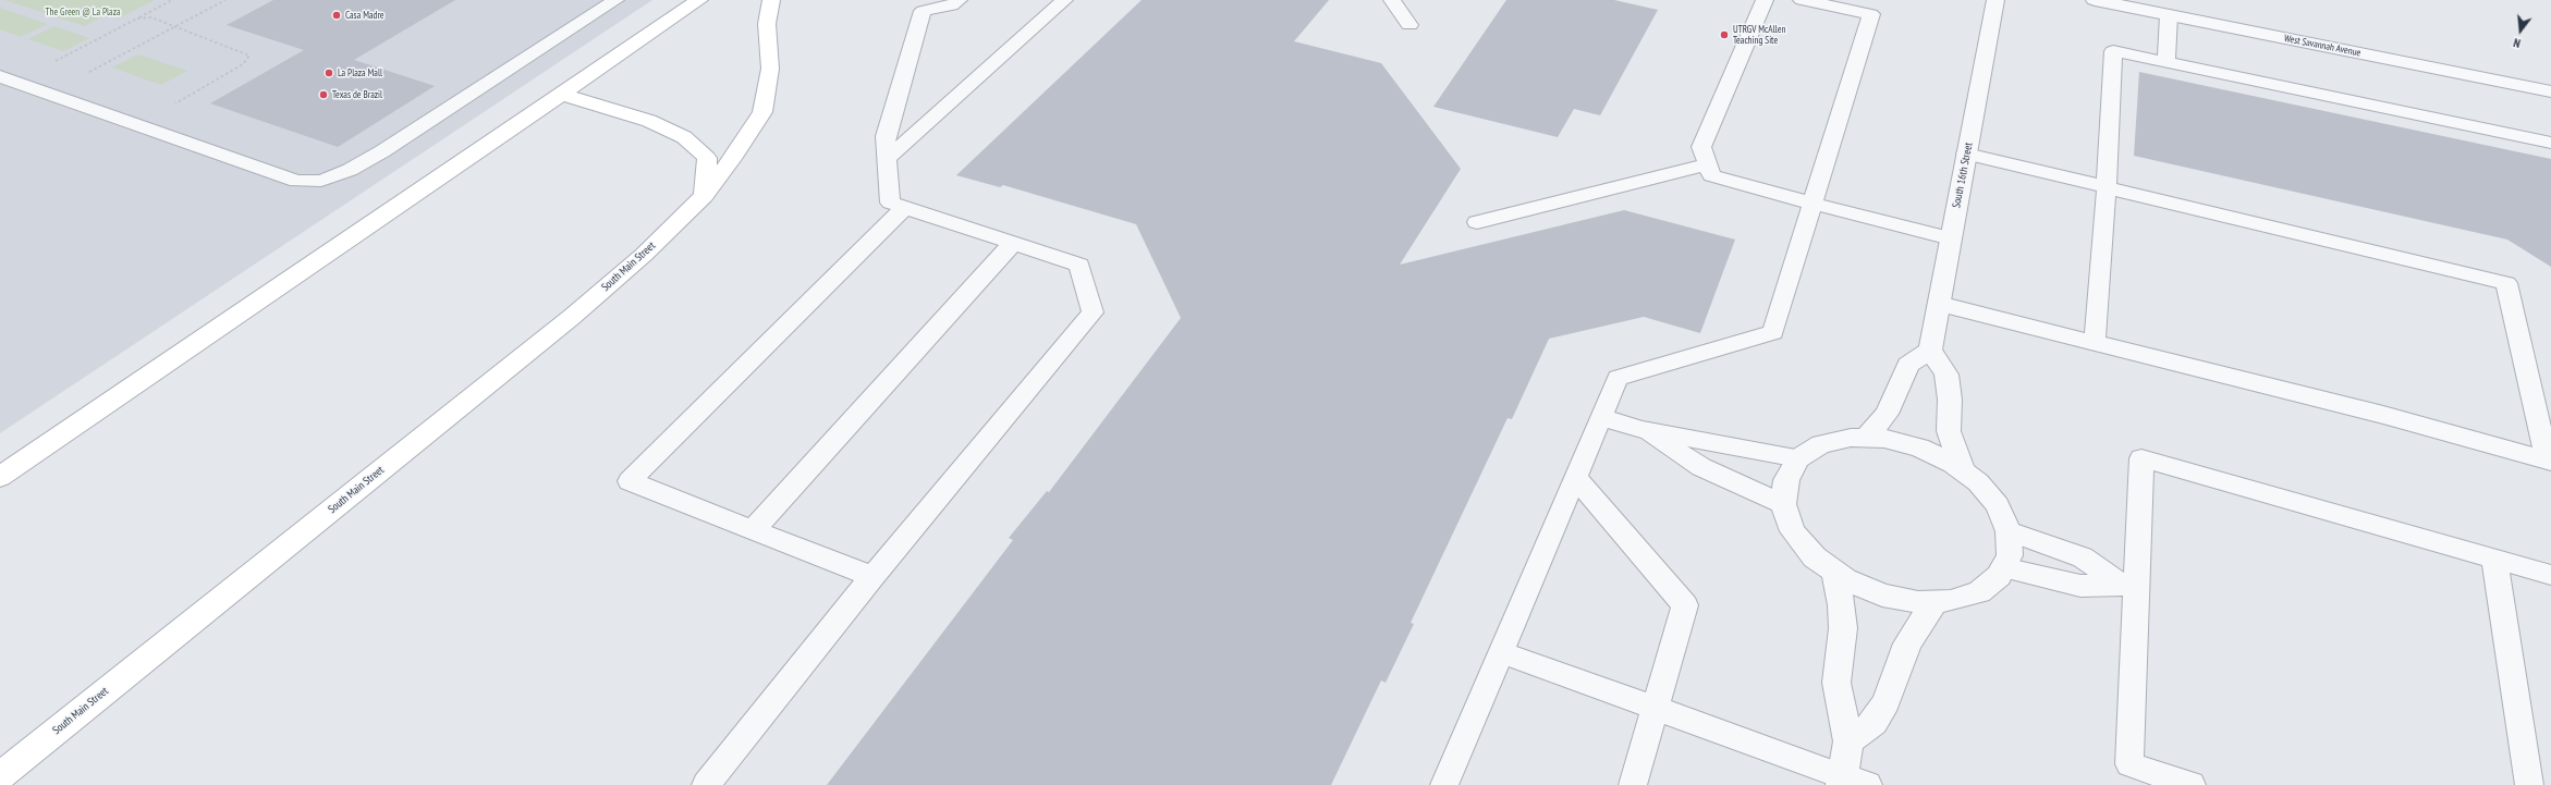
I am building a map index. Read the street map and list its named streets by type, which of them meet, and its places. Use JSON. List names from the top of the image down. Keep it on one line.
{"streets":{"street":["West Savannah Avenue","South 16th Street","South Main Street"]},"parks":["The Green @ La Plaza"],"places":["Casa Madre","UTRGV McAllen Teaching Site","La Plaza Mall","Texas de Brazil"],"north":"bottom"}
